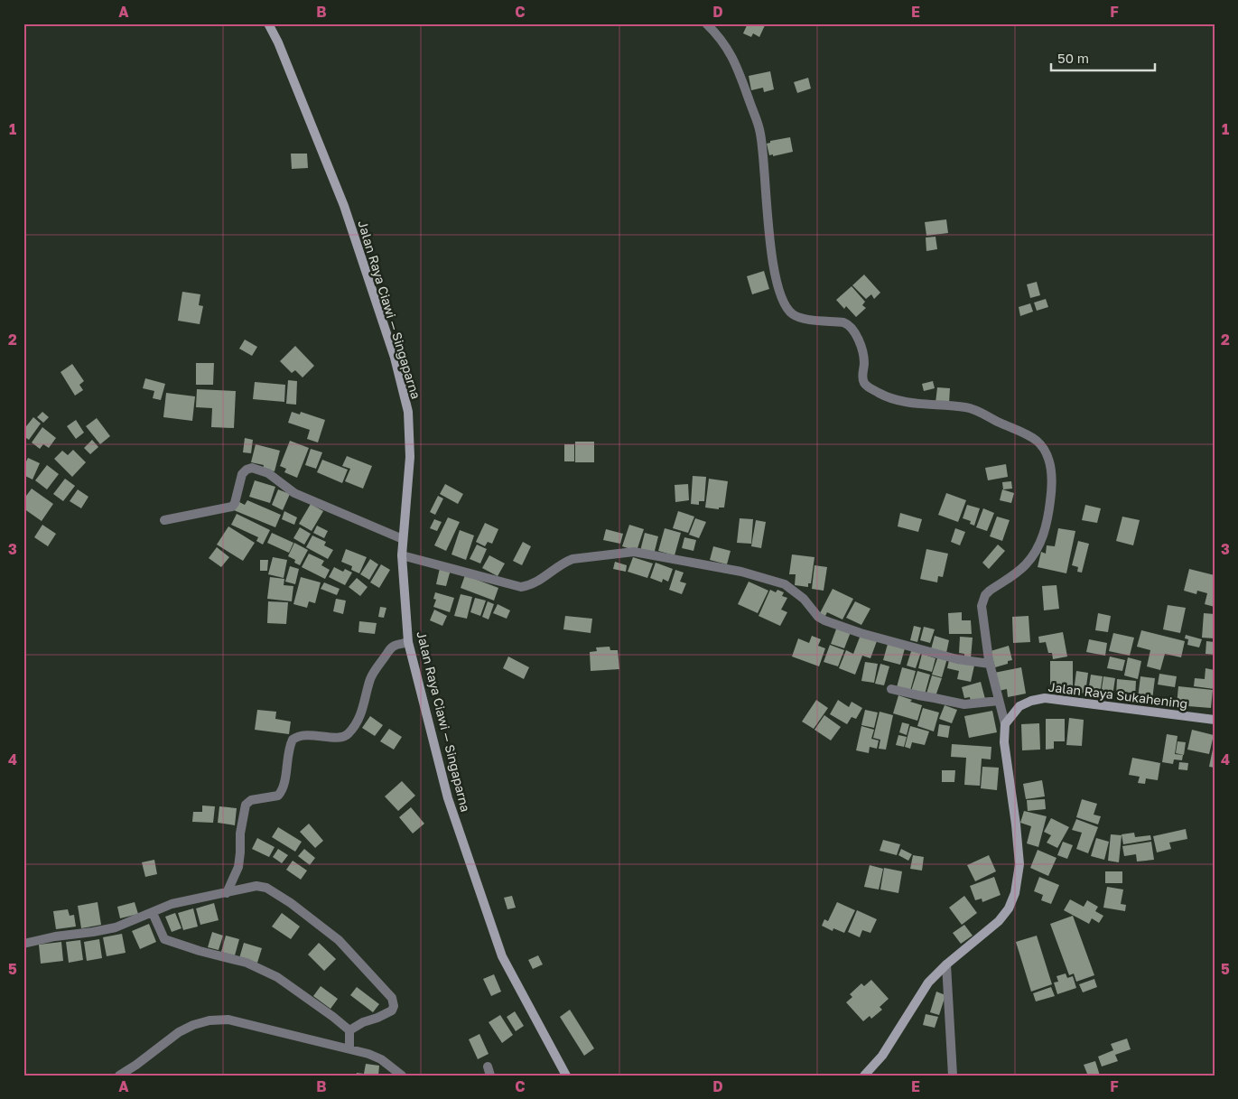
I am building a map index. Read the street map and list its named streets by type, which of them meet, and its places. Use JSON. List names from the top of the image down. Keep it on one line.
{"streets":{"main road":["Jalan Raya Ciawi — Singaparna","Jalan Raya Sukahening"]},"scale_bar":"50 m","grid":{"columns":["A","B","C","D","E","F"],"rows":["1","2","3","4","5"]}}
